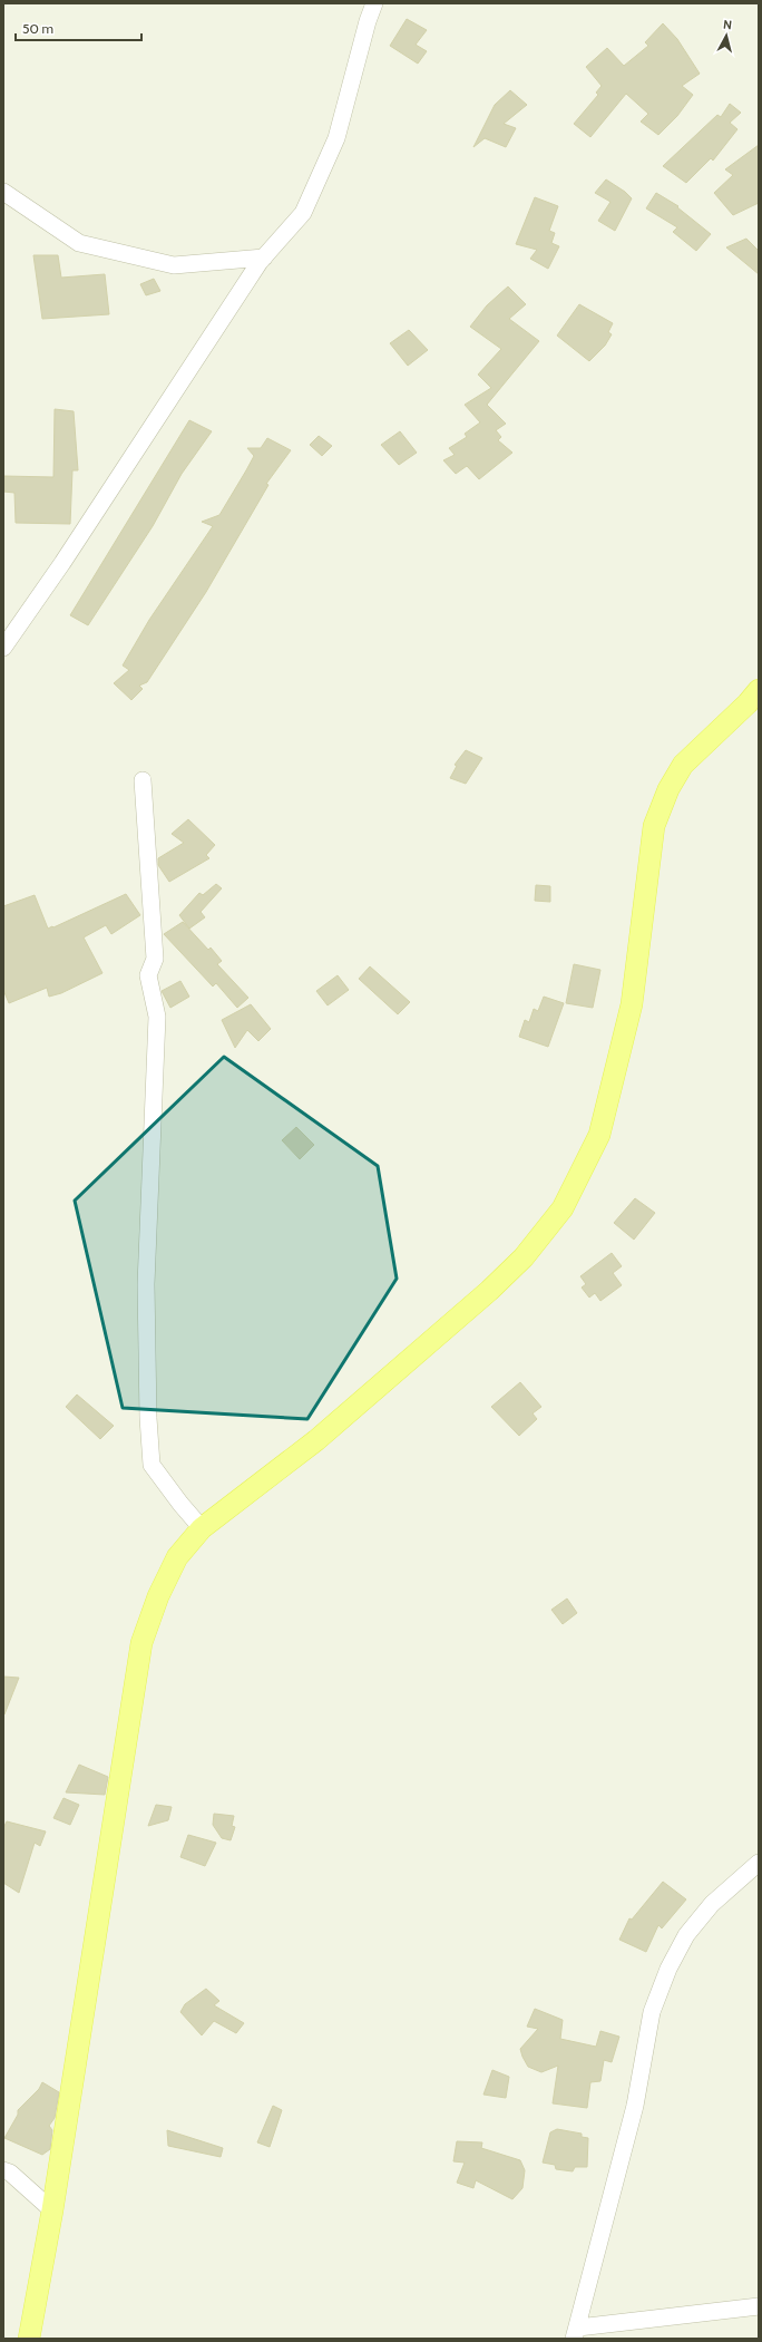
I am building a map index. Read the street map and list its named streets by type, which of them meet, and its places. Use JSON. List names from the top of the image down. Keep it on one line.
{"scale_bar":"50 m","north":"top"}
